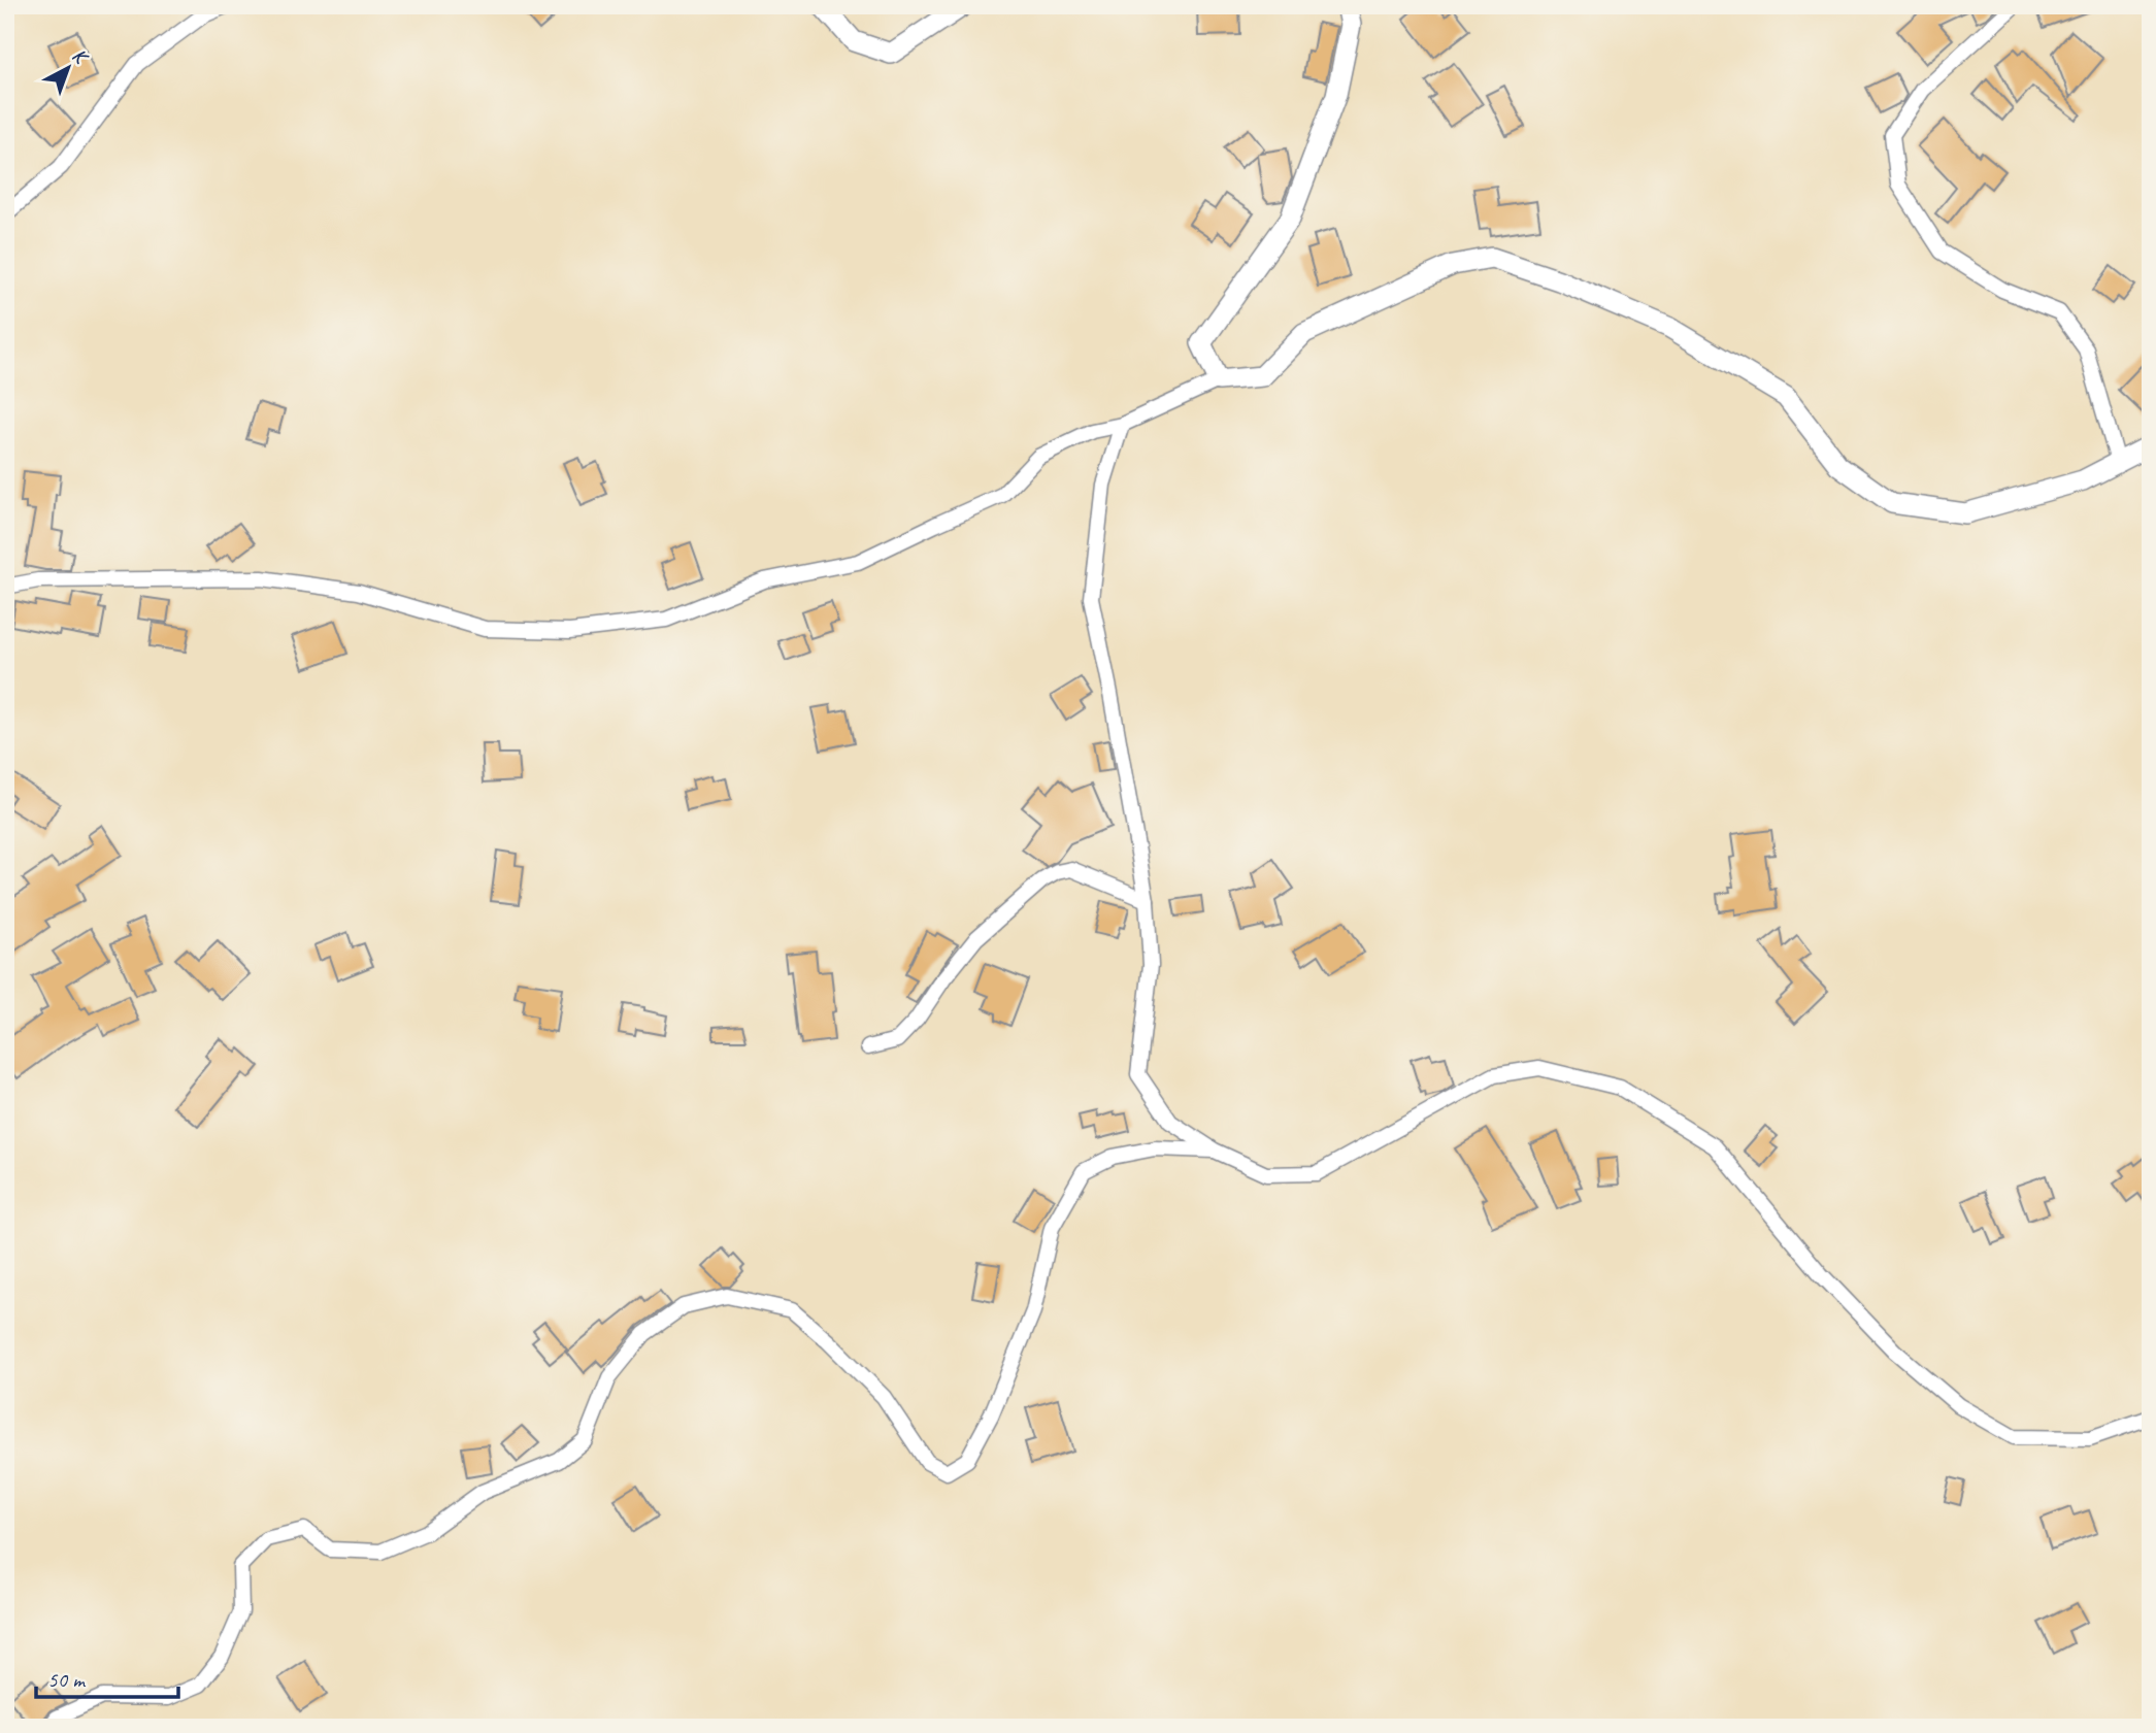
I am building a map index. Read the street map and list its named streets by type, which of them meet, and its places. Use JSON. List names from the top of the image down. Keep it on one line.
{"scale_bar":"50 m","north":"top right"}
